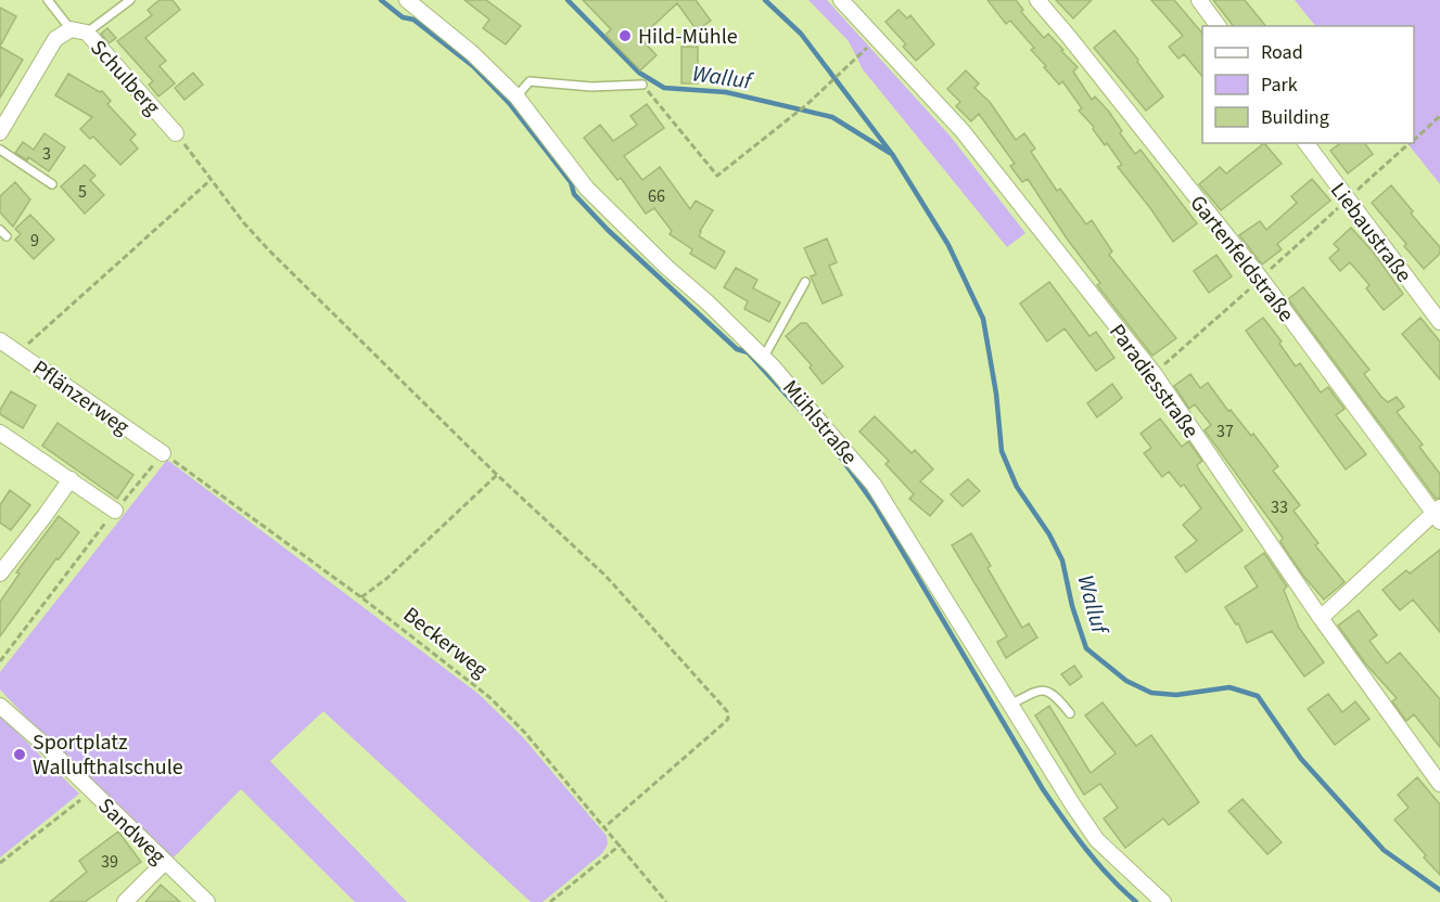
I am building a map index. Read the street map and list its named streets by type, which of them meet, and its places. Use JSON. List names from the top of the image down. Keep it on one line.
{"streets":{"street":["Schulberg","Liebaustraße","Gartenfeldstraße","Paradiesstraße","Pflänzerweg","Mühlstraße","Sandweg"],"path":["Beckerweg"]},"crossings":[["Pflänzerweg","Beckerweg"]],"water":["Walluf"],"places":["Hild-Mühle","Sportplatz Wallufthalschule"],"house_numbers":["3","5","66","9","37","33","39"],"legend":["Road","Park","Building"]}
